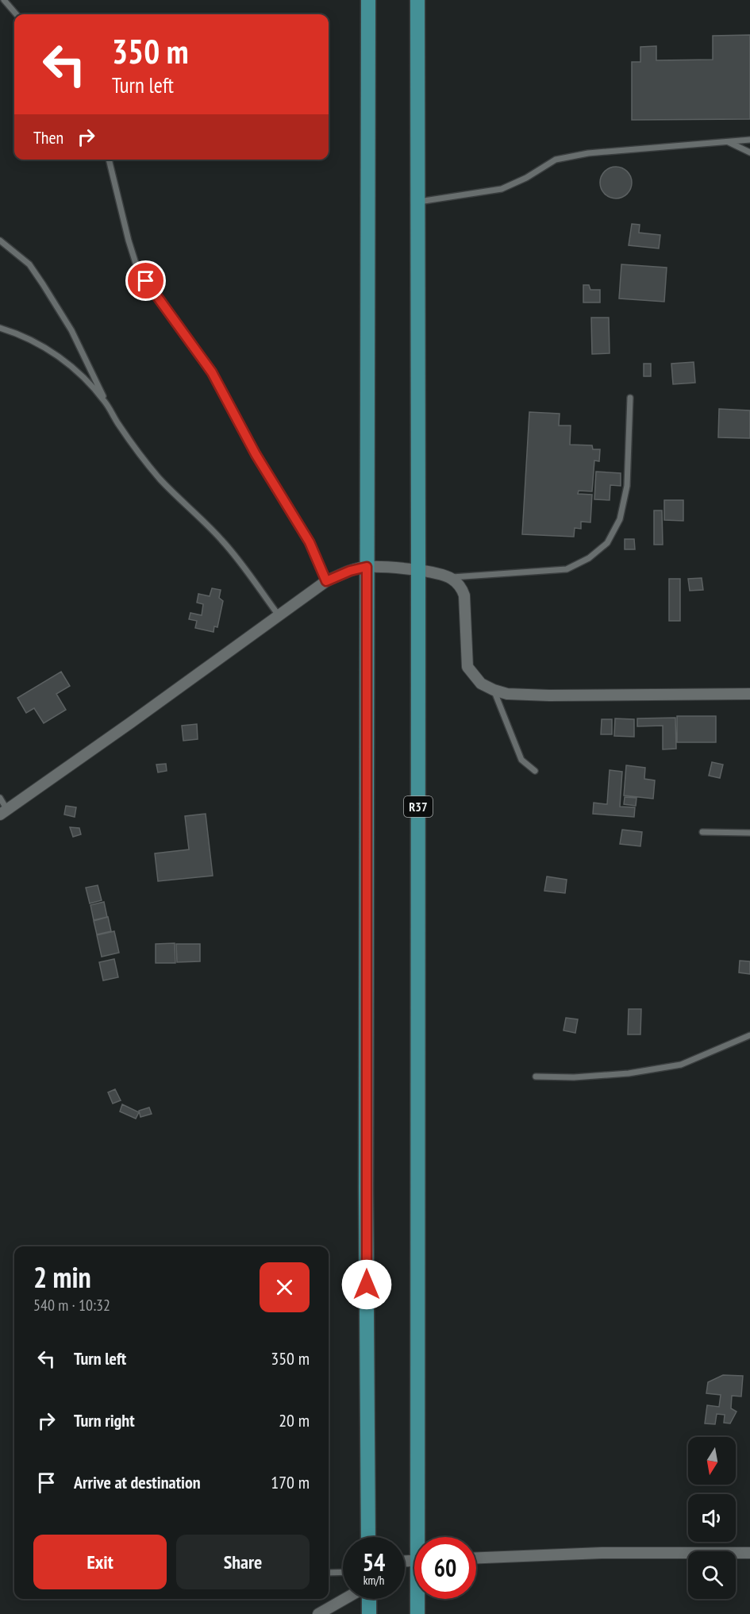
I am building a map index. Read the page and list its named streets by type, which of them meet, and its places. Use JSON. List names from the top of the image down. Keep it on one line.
{"streets":{"main road":["R37"]},"north":"bottom","page":{"turn":["350 m","Turn left"],"then":"Then","heading":["2 min","540 m · 10:32"],"list":[{"name":"Turn left","value":"350 m"},{"name":"Turn right","value":"20 m"},{"name":"Arrive at destination","value":"170 m"}],"buttons":["Exit","Share"],"speed":"54 km/h","limit":"60"}}
